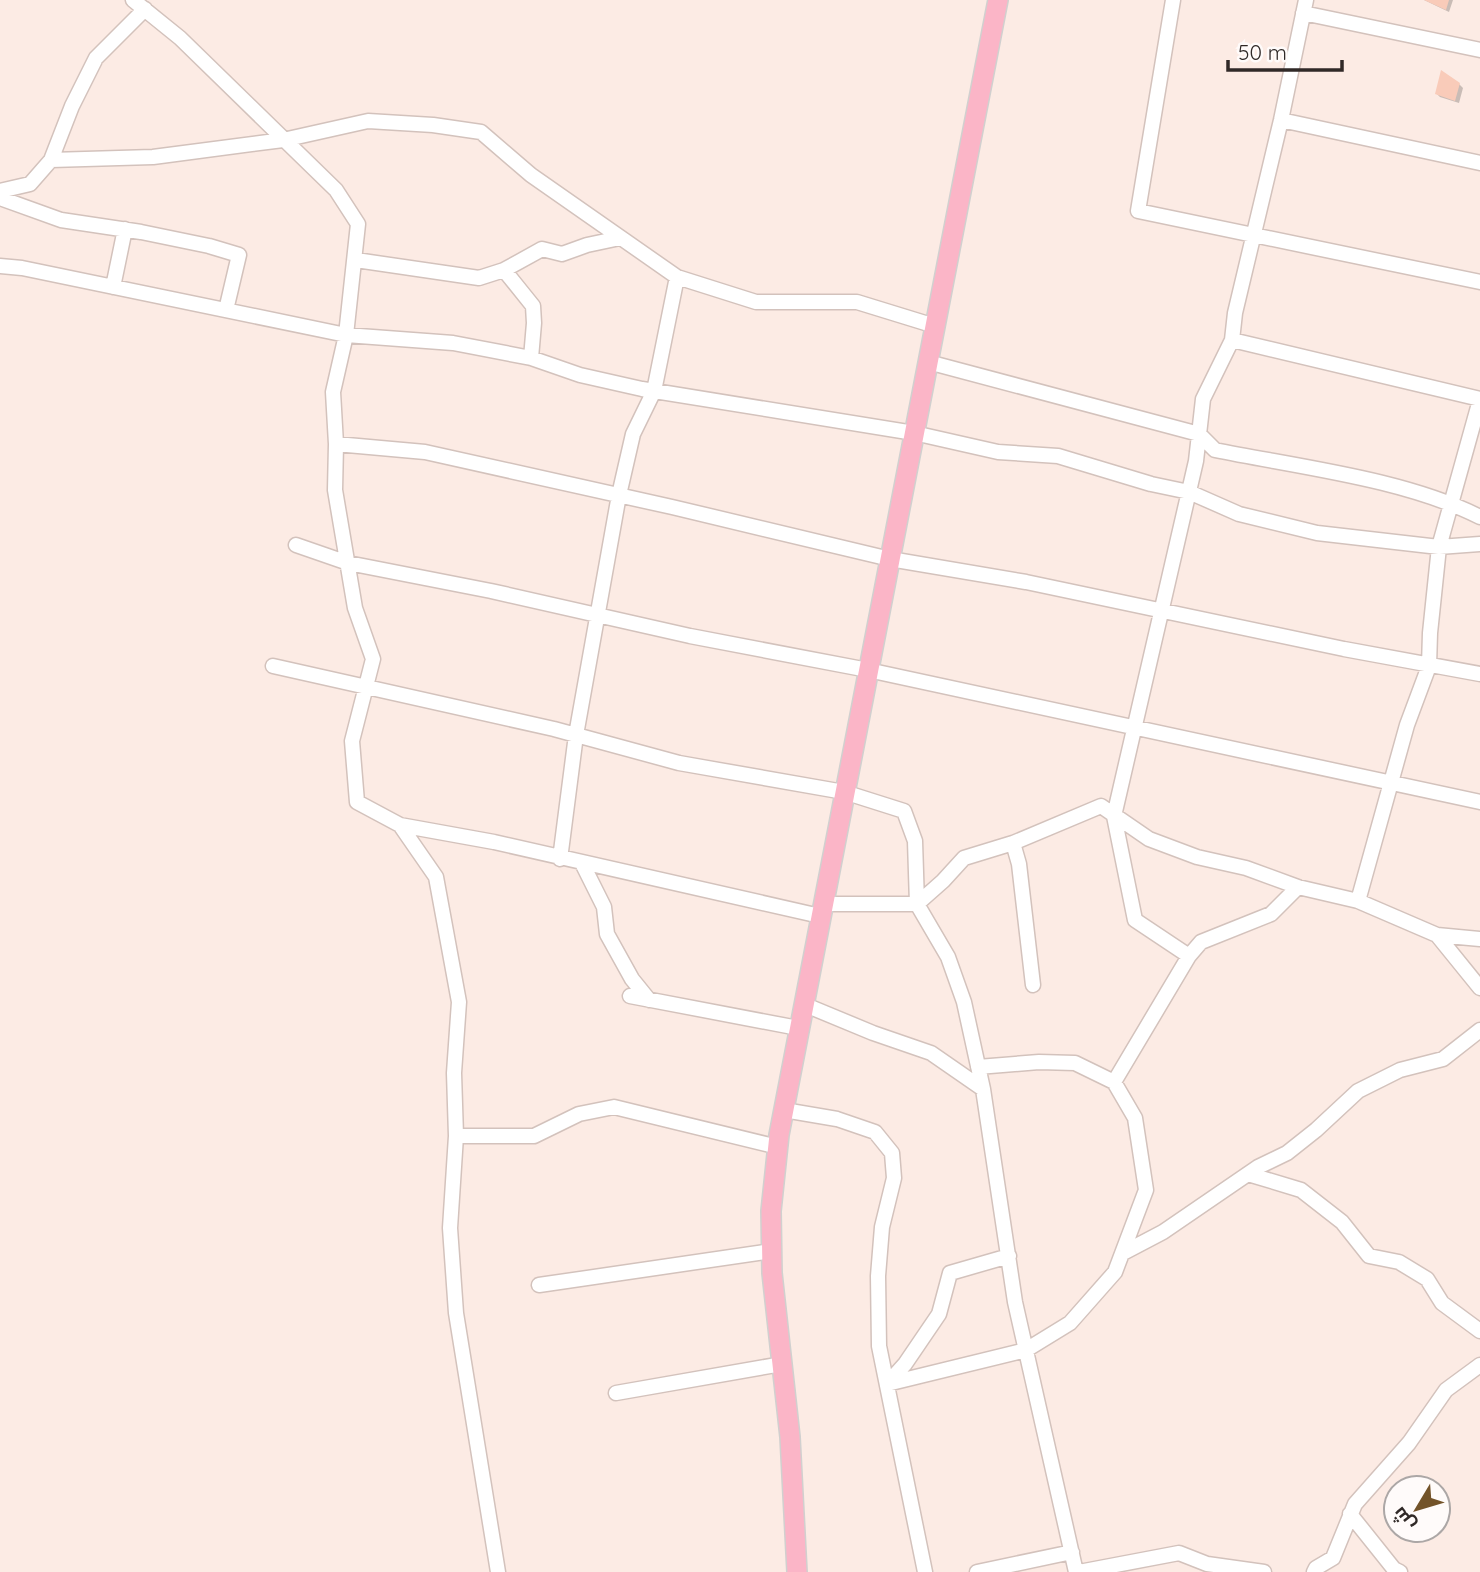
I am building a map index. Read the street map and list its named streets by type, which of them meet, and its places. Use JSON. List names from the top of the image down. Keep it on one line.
{"scale_bar":"50 m","north":"bottom left"}
